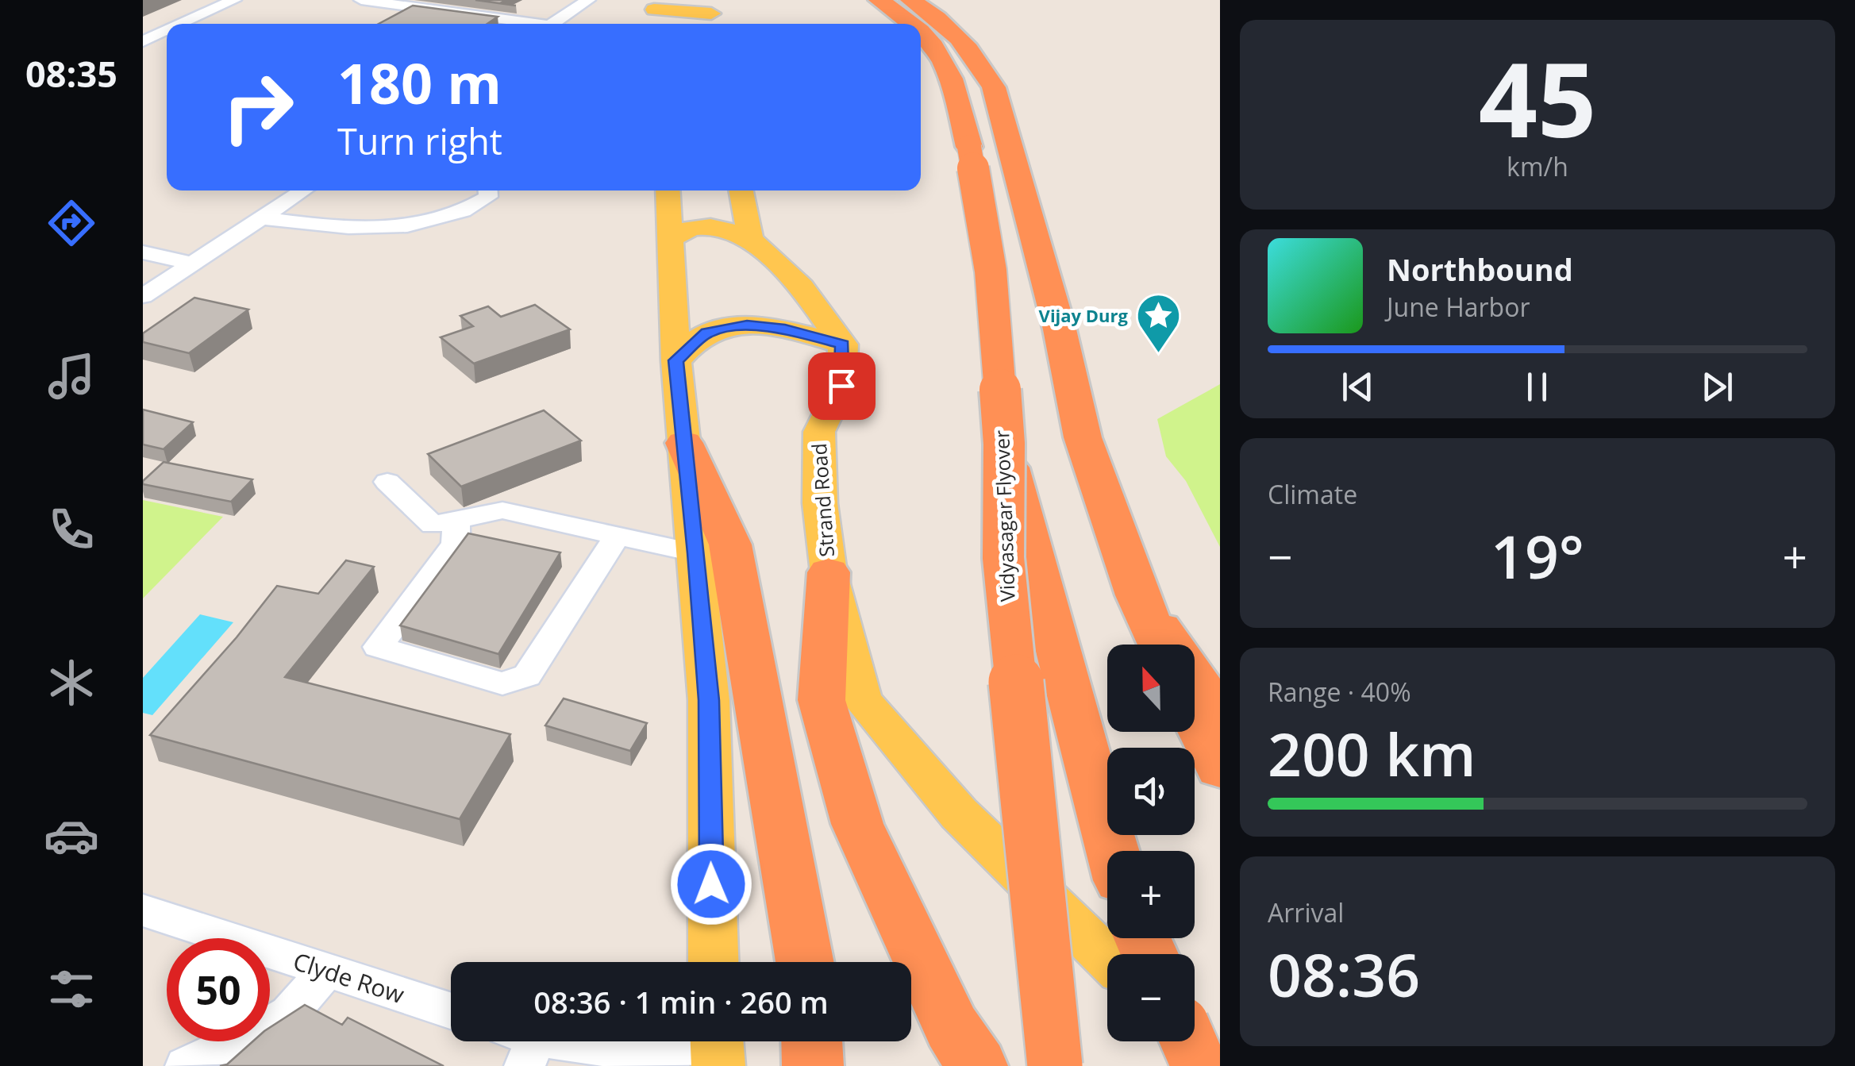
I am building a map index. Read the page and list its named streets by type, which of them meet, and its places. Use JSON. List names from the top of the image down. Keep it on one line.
{"streets":{"highway":["Vidyasagar Flyover"],"main road":["Strand Road"],"street":["Clyde Row"]},"places":{"place":["Vijay Durg"]},"north":"top","page":{"tabs":"08:35","tile":[["45","km/h"],"Climate",["Range · 40%","200 km"],["Arrival","08:36"]],"turn":["180 m","Turn right"],"song":["Northbound","June Harbor"],"heat":["−","19°","+"],"map_buttons":["+","−"],"limit":"50","trip":"08:36 · 1 min · 260 m"}}
